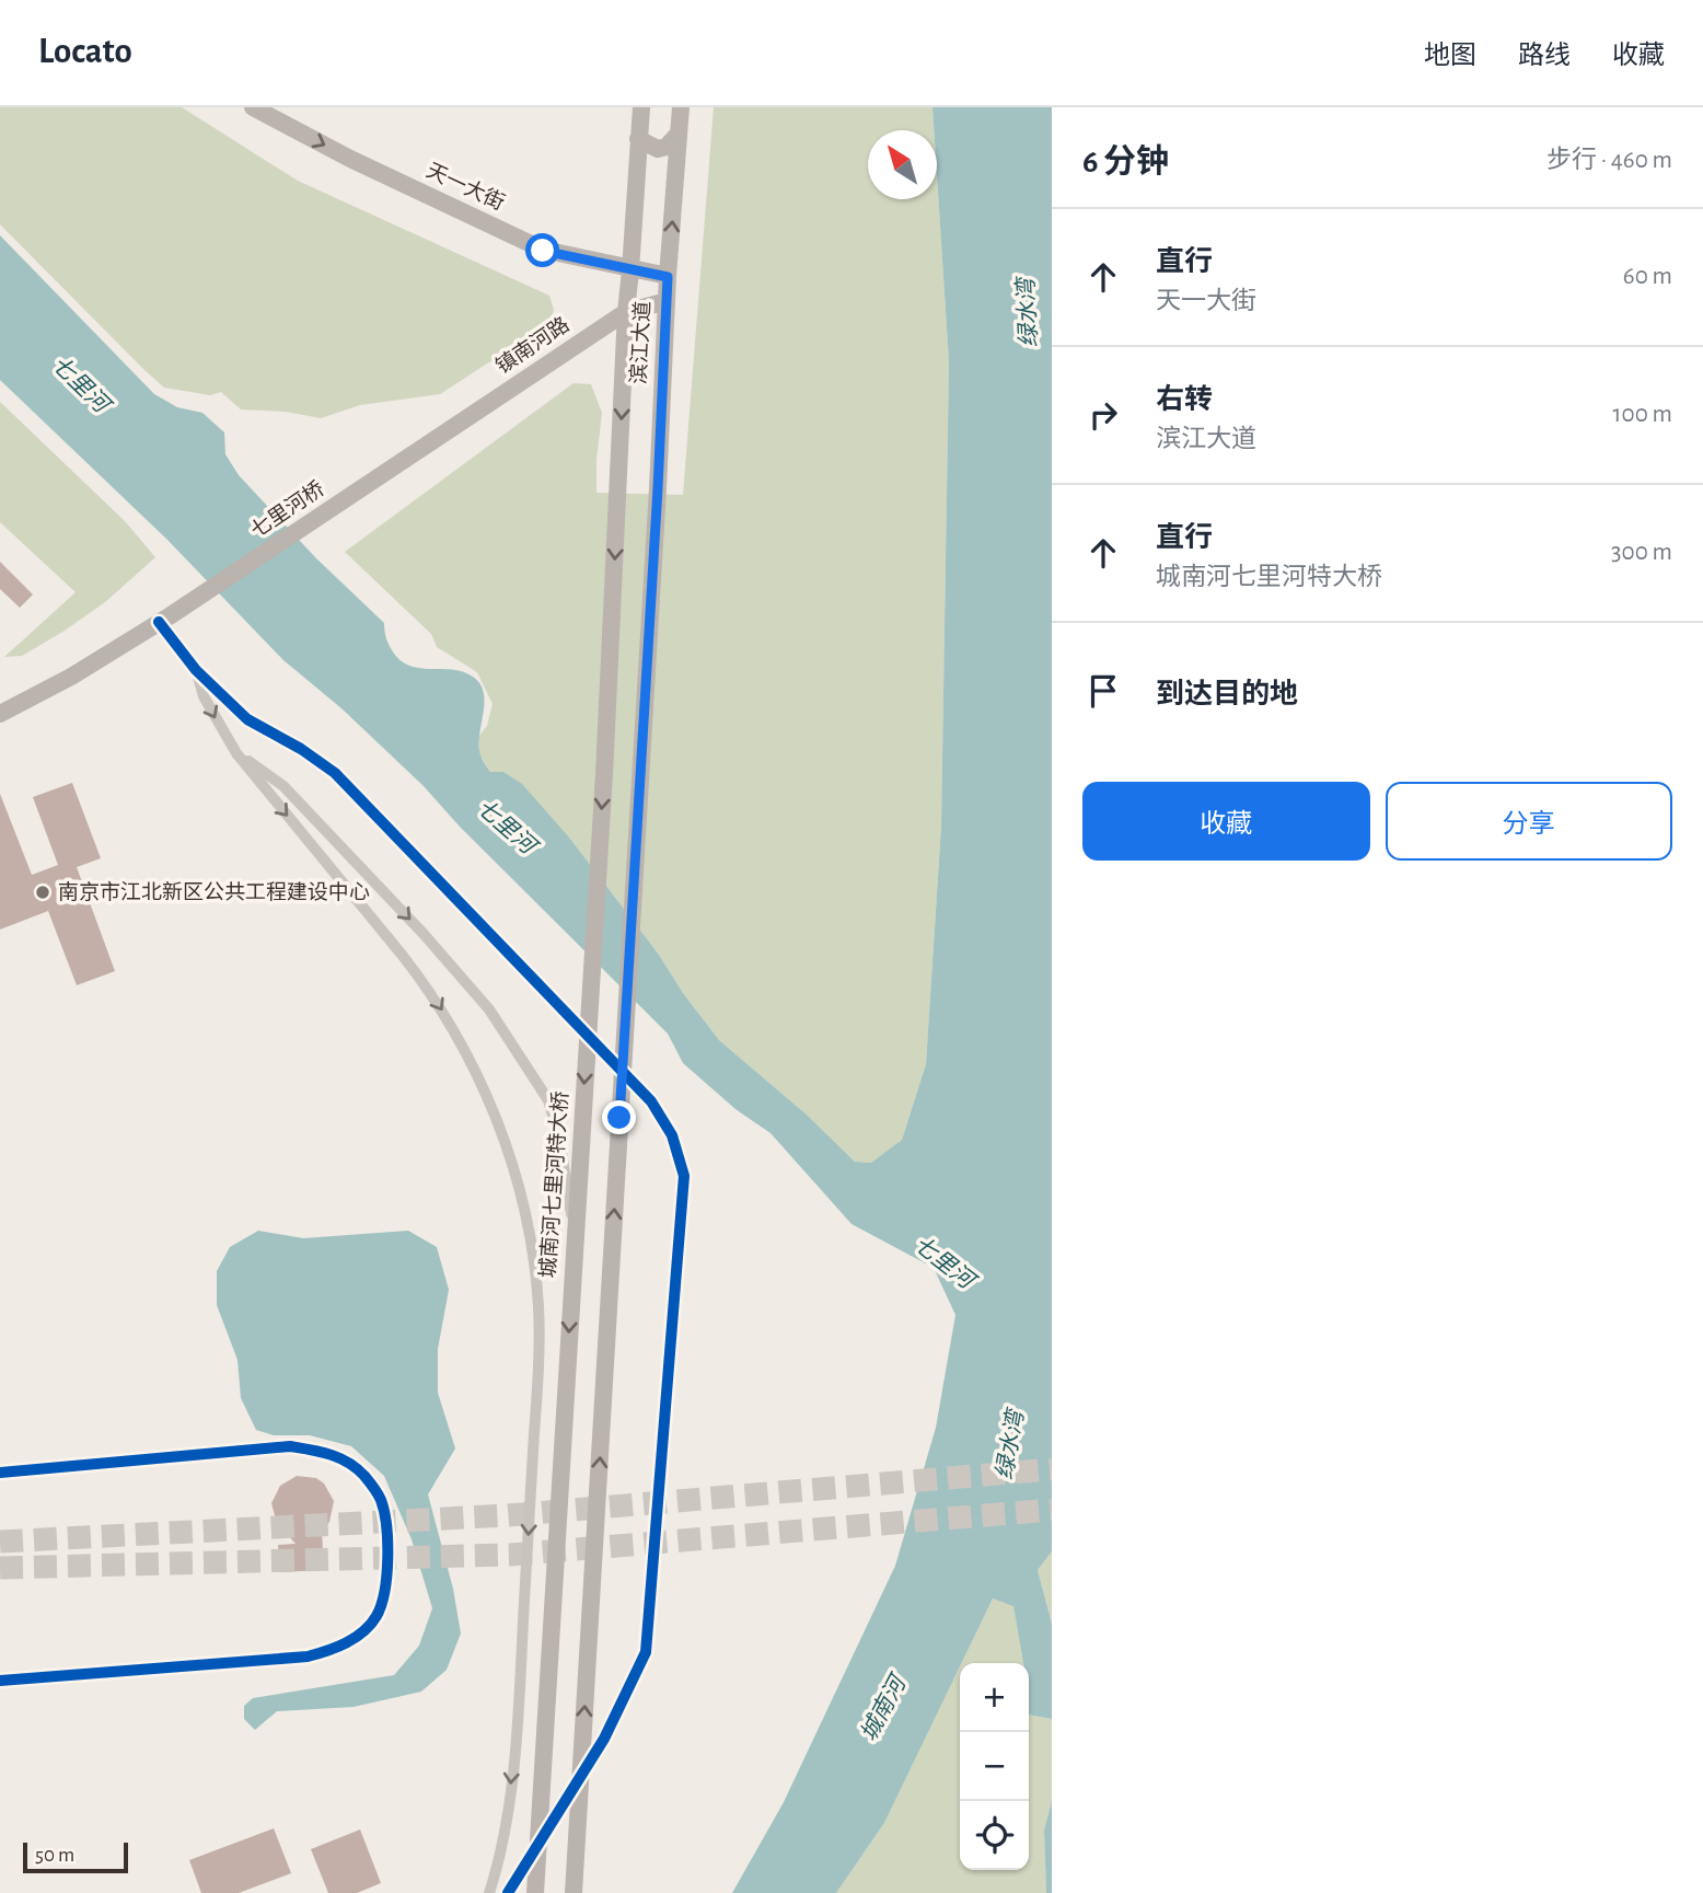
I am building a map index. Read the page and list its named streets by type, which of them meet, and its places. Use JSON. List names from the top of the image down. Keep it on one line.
{"streets":{"main road":["天一大街","滨江大道","镇南河路","七里河桥","城南河七里河特大桥"]},"crossings":[["天一大街","滨江大道"],["滨江大道","镇南河路"],["滨江大道","城南河七里河特大桥"],["镇南河路","七里河桥"]],"one_way":["天一大街","滨江大道","城南河七里河特大桥"],"water":["绿水湾","七里河","城南河"],"places":["南京市江北新区公共工程建设中心"],"scale_bar":"50 m","north":"top left","page":{"header":"Locato","nav":["地图","路线","收藏"],"heading":["6 分钟","步行 · 460 m"],"list":[["直行","天一大街","60 m"],["右转","滨江大道","100 m"],["直行","城南河七里河特大桥","300 m"],"到达目的地"],"buttons":["收藏","分享"],"map_buttons":["+","−"],"scale":"50 m"}}
